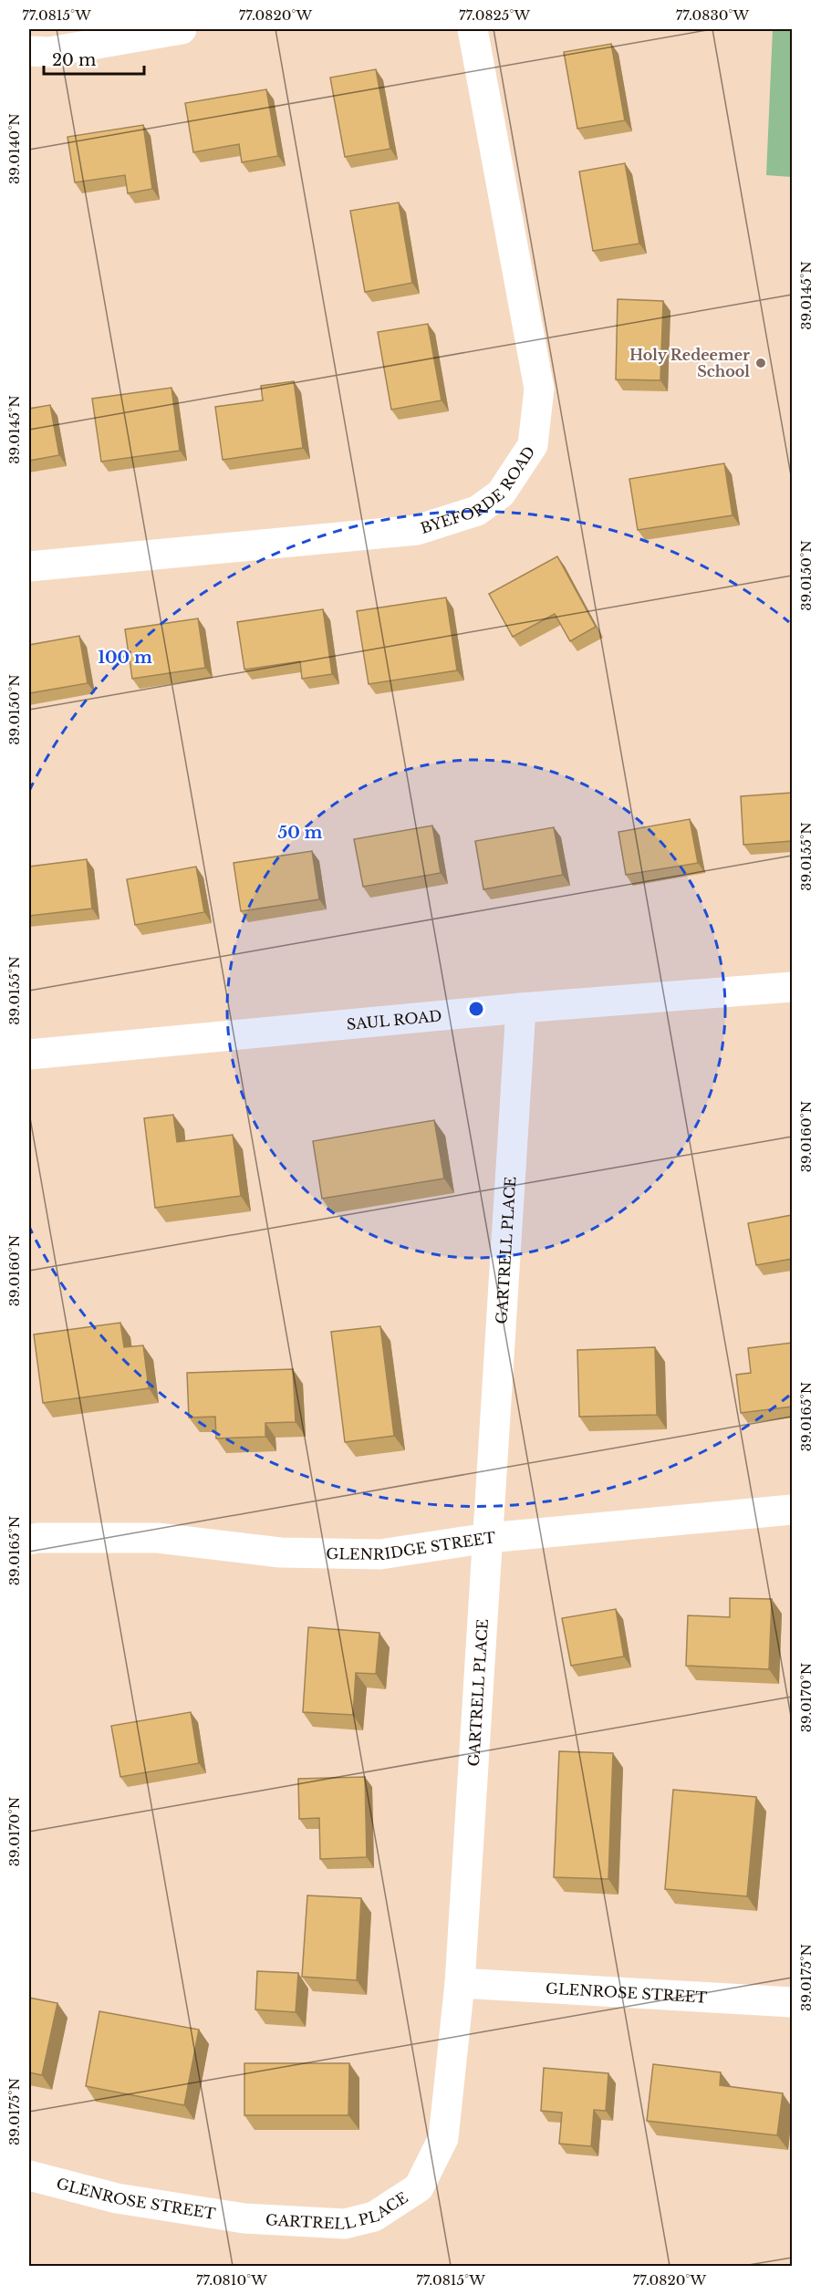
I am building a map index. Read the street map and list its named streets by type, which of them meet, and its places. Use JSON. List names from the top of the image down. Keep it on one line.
{"streets":{"street":["BYEFORDE ROAD","SAUL ROAD","GARTRELL PLACE","GLENRIDGE STREET","GLENROSE STREET"]},"crossings":[["SAUL ROAD","GARTRELL PLACE"],["GARTRELL PLACE","GLENRIDGE STREET"],["GARTRELL PLACE","GLENROSE STREET"]],"places":["Holy Redeemer School"],"scale_bar":"20 m","coordinates":["77.0815°W","77.0820°W","77.0825°W","77.0830°W","39.0140°N","39.0145°N","39.0150°N","39.0155°N","39.0160°N","39.0165°N","39.0170°N","39.0175°N","77.0810°W"],"rings":["100 m","50 m"]}
